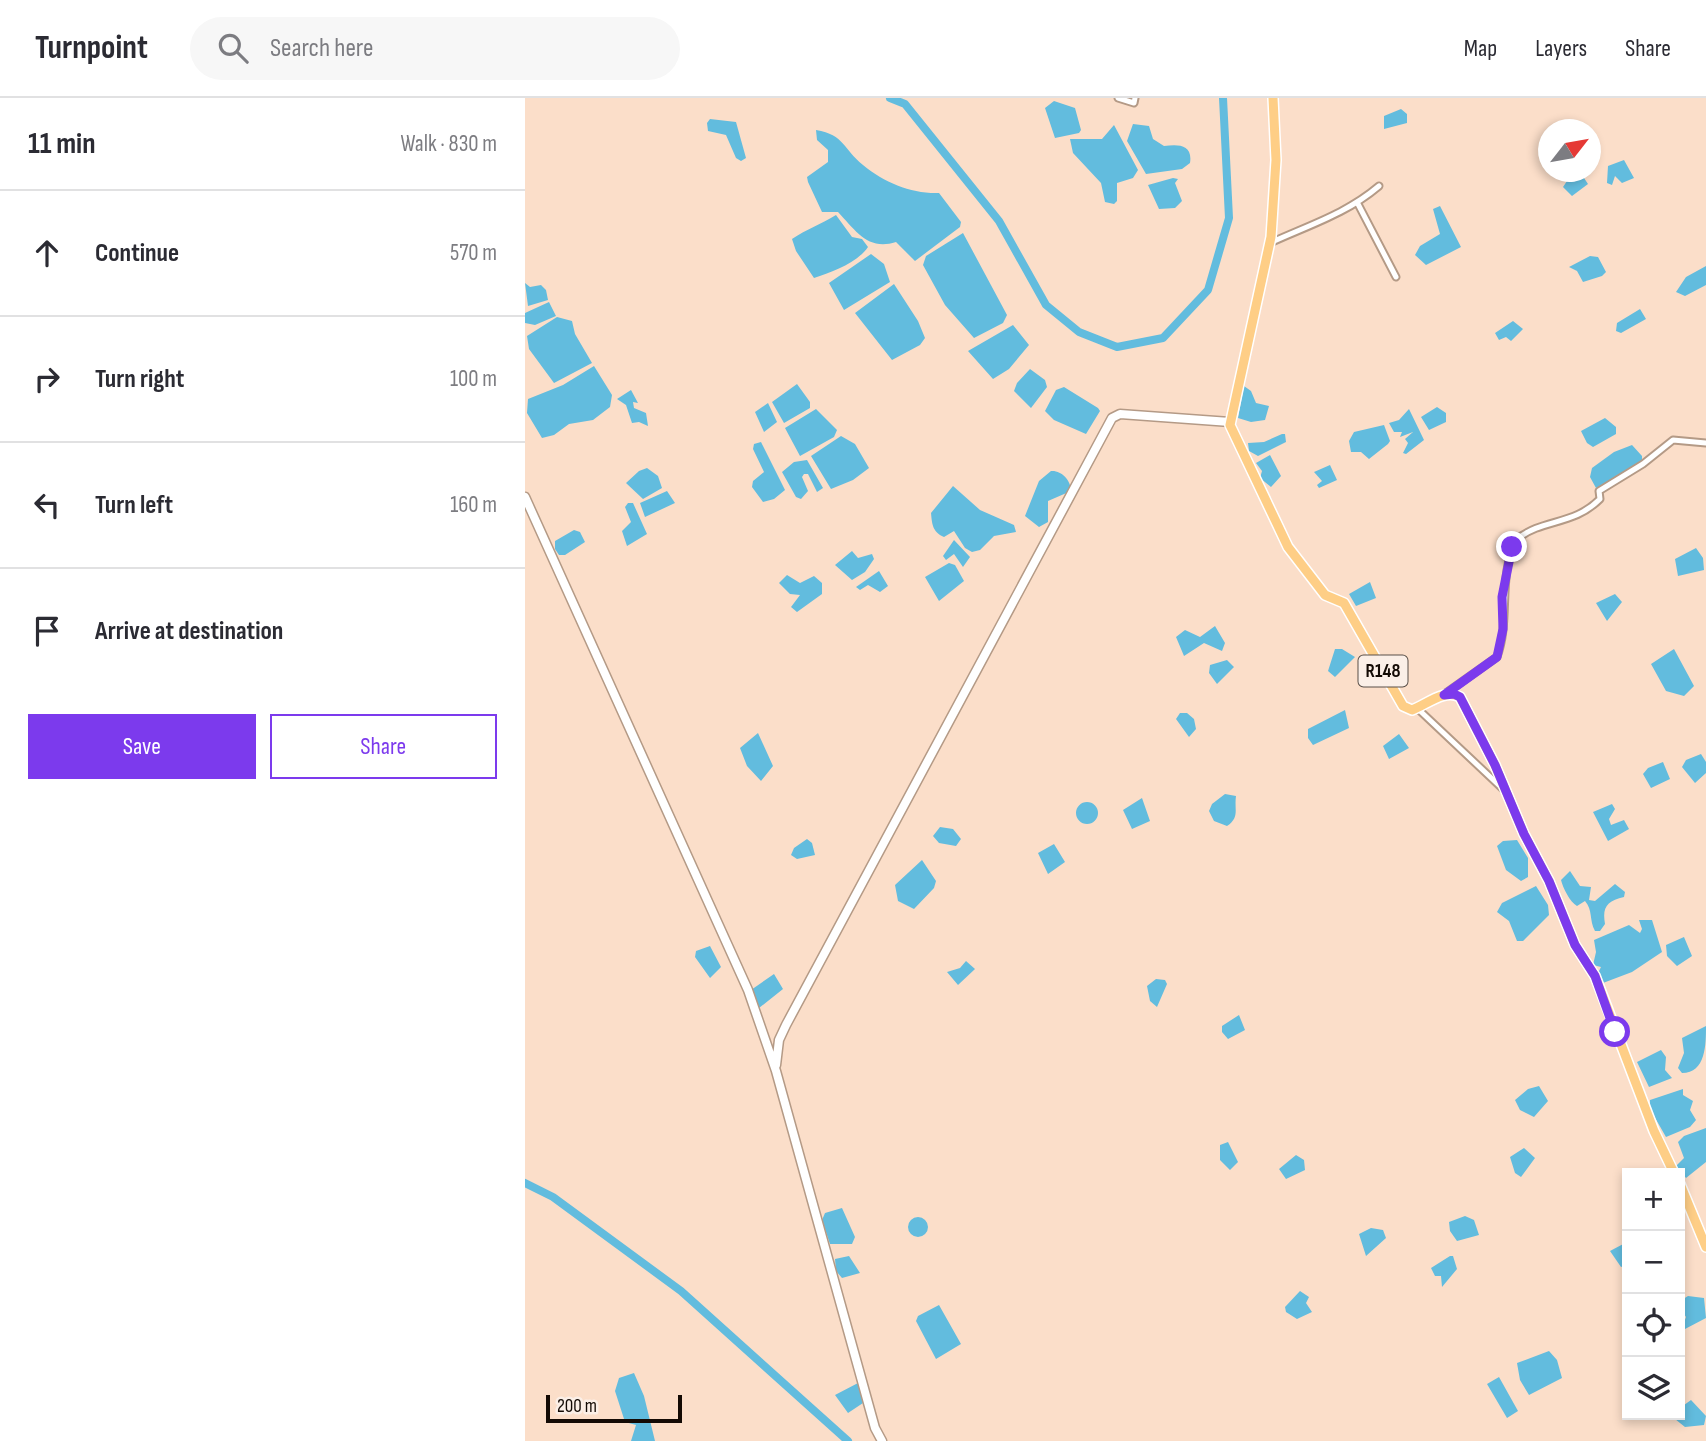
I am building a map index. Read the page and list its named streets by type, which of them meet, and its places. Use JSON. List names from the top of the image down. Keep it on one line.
{"streets":{"main road":["R148"]},"scale_bar":"200 m","north":"top right","page":{"header":"Turnpoint","search":"Search here","nav":["Map","Layers","Share"],"heading":["11 min","Walk · 830 m"],"list":[["Continue","570 m"],["Turn right","100 m"],["Turn left","160 m"],"Arrive at destination"],"buttons":["Save","Share"],"map_buttons":["+","−"],"scale":"200 m"}}
